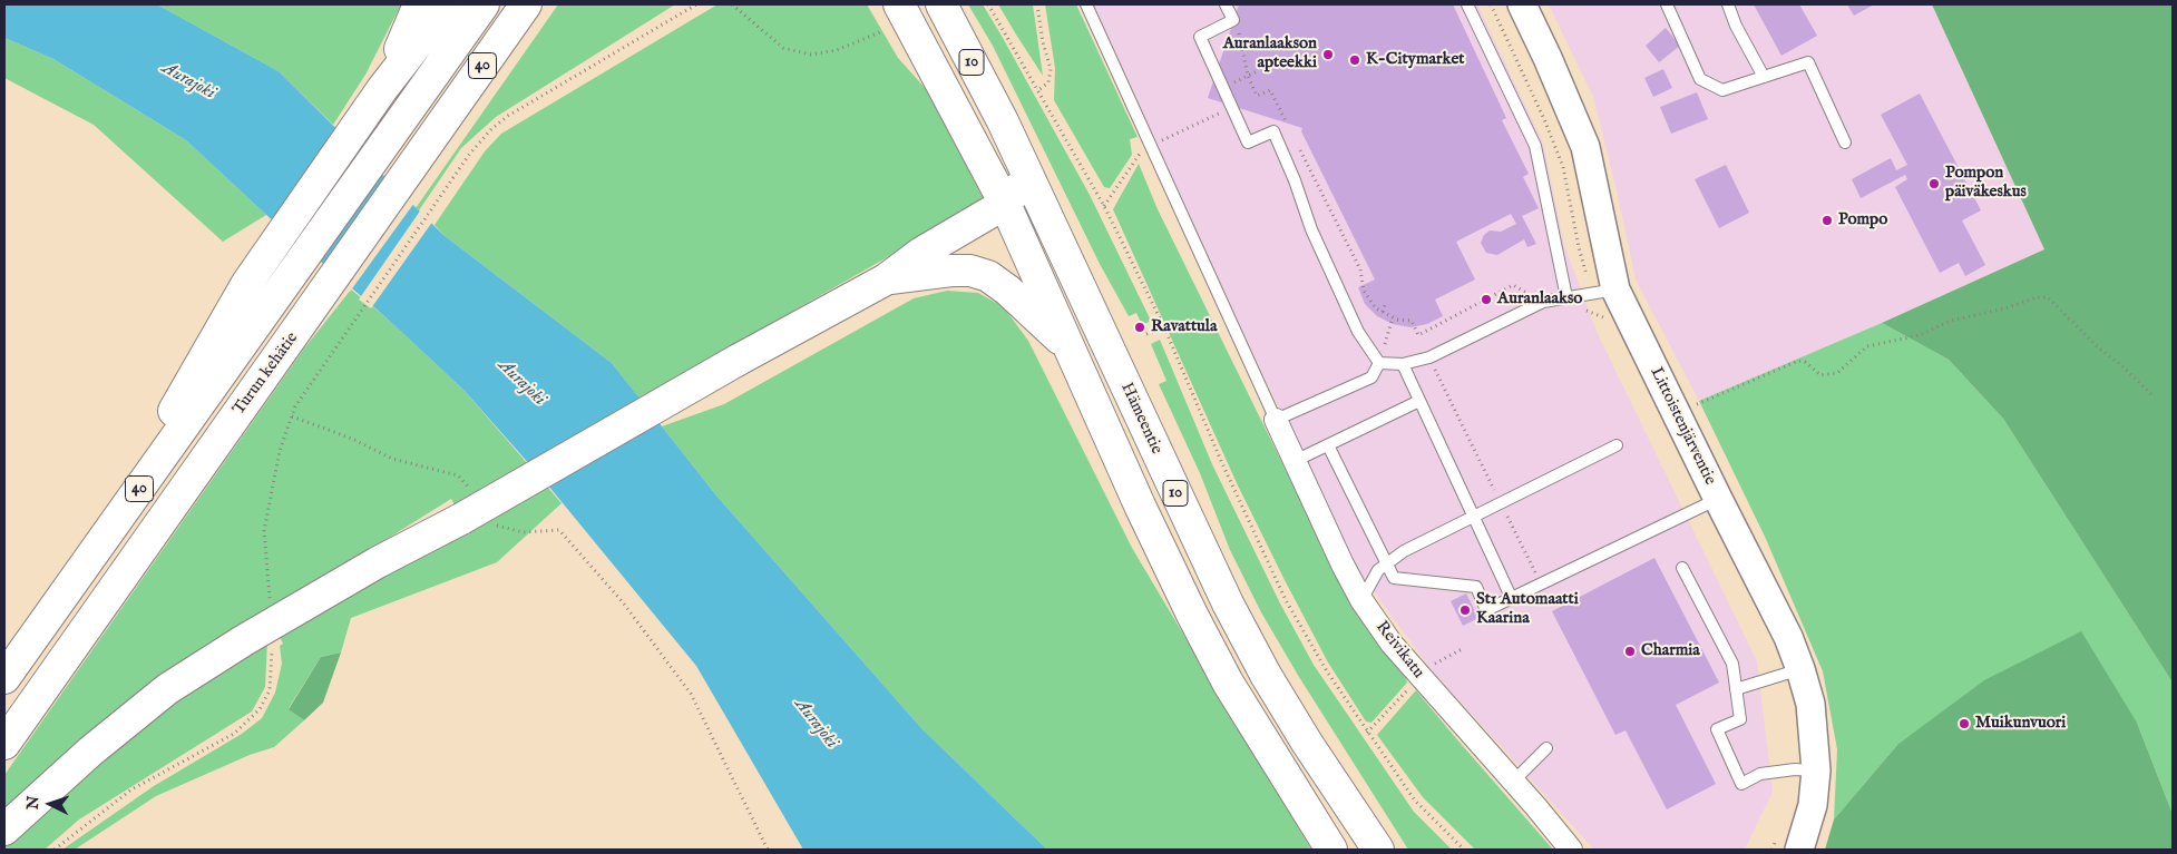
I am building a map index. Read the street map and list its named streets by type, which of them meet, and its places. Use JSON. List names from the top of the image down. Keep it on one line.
{"streets":{"highway":["10","40","Turun kehätie","Hämeentie"],"street":["Littoistenjärventie","Reivikatu"]},"water":["Aurajoki"],"places":["Auranlaakson apteekki","K-Citymarket","Pompon päiväkeskus","Pompo","Auranlaakso","Ravattula","St1 Automaatti Kaarina","Charmia","Muikunvuori"],"north":"left"}
